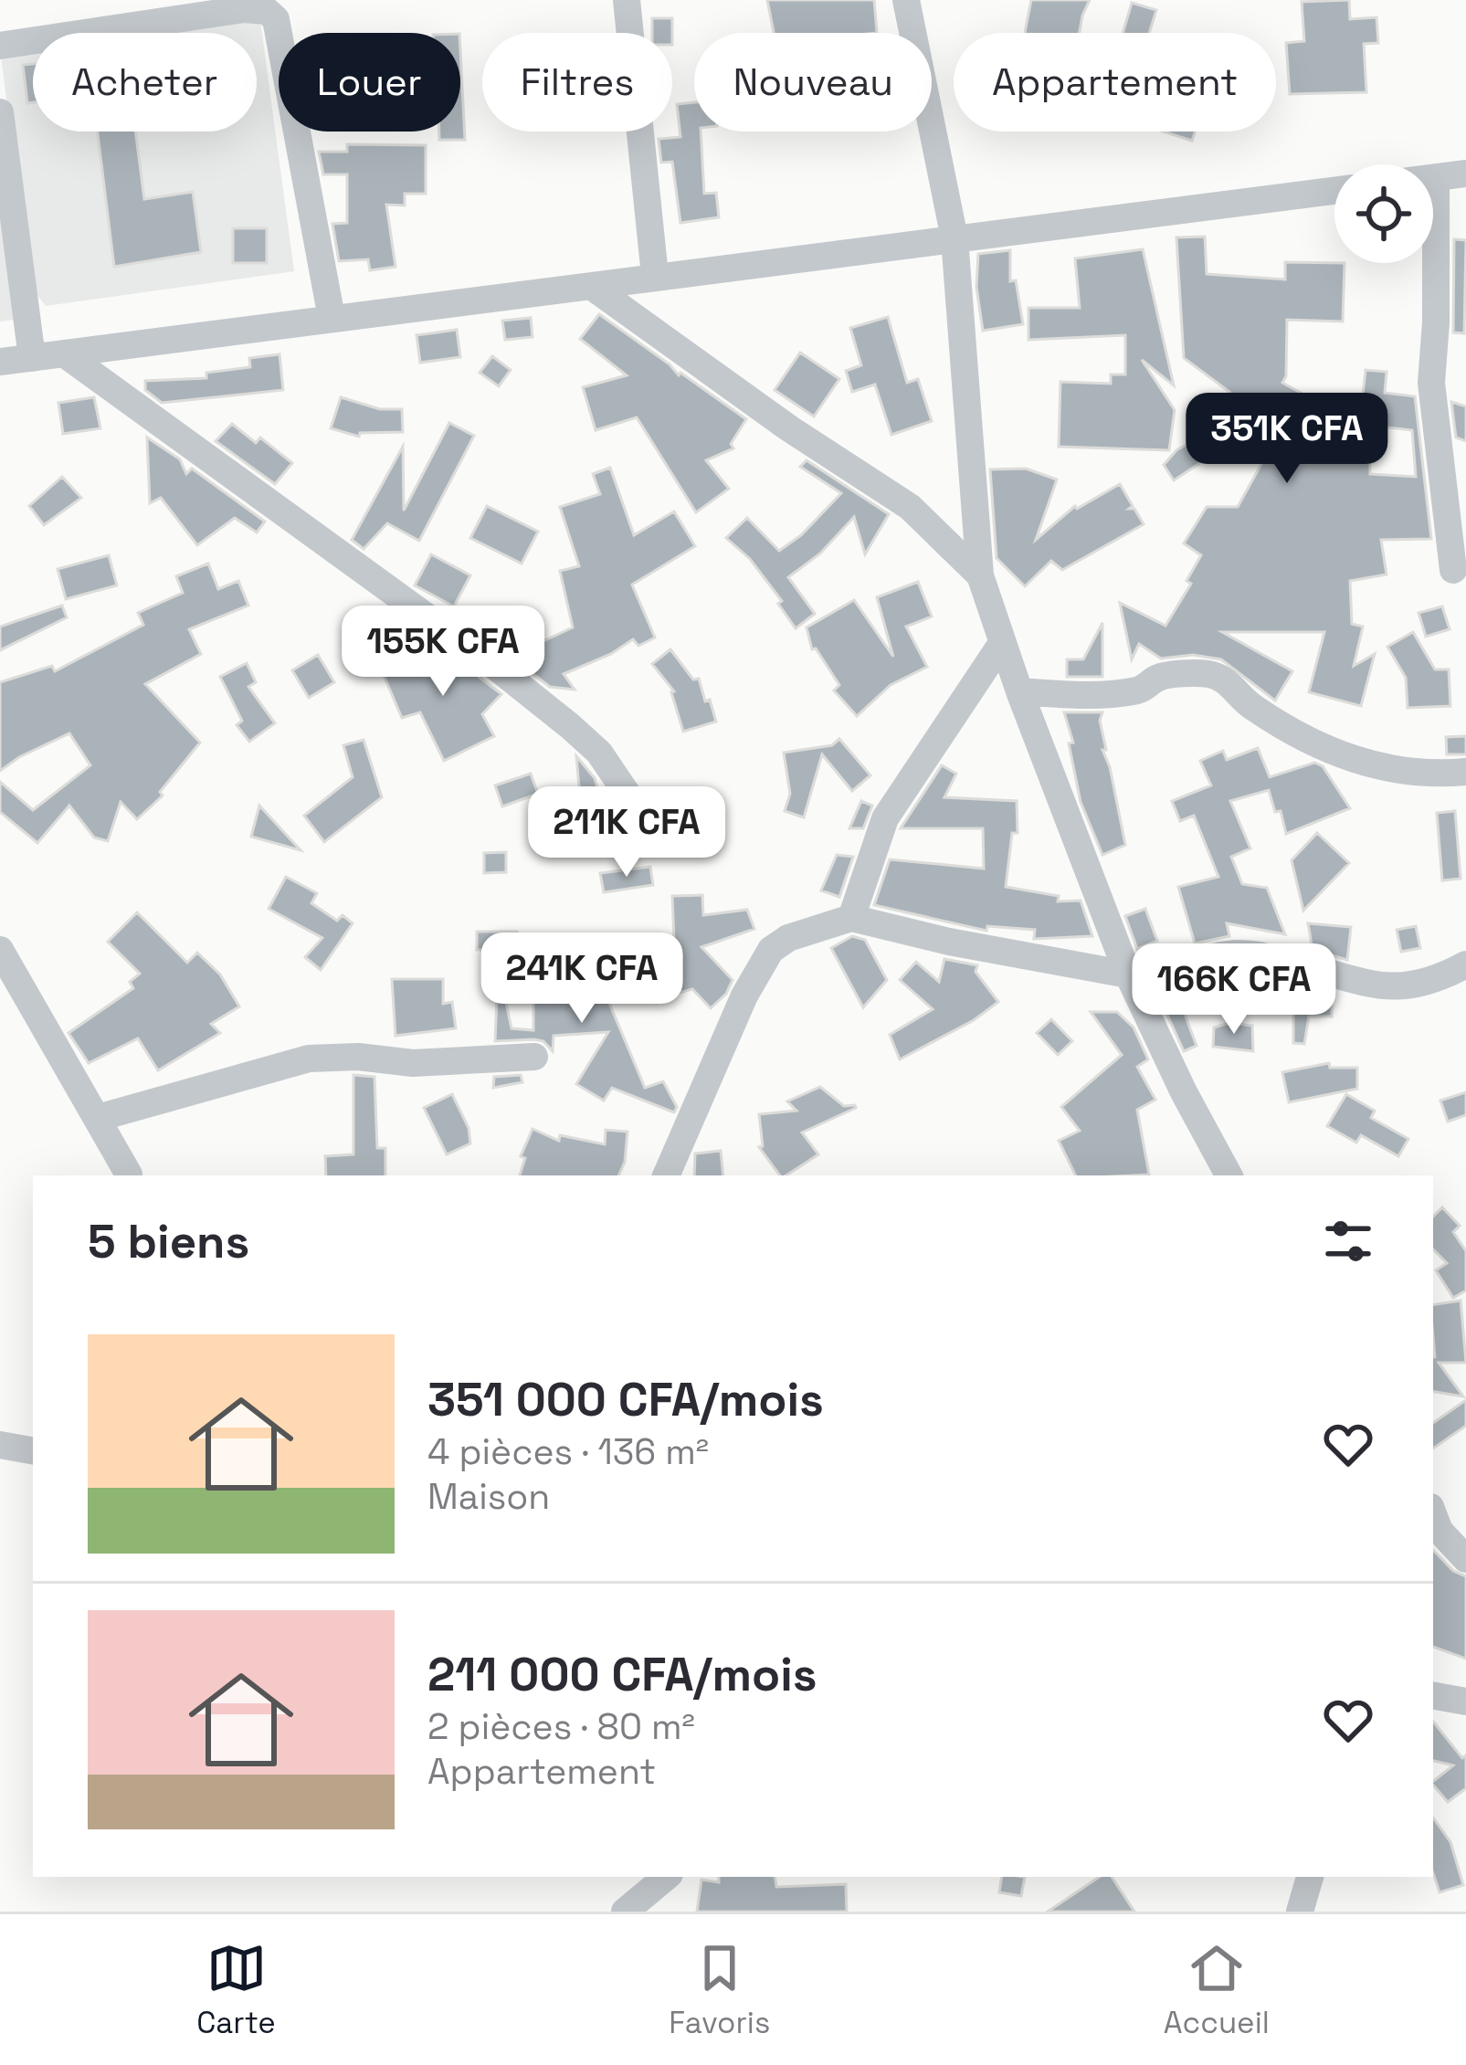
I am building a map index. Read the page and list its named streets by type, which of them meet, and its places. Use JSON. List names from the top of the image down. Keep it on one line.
{"page":{"chip":["Acheter","Louer","Filtres","Nouveau","Appartement"],"price":["351K CFA","155K CFA","211K CFA","241K CFA","166K CFA"],"heading":"5 biens","list":[{"name":"351 000 CFA/mois","note":"4 pièces · 136 m² · Maison"},{"name":"211 000 CFA/mois","note":"2 pièces · 80 m² · Appartement"}],"tabs":["Carte","Favoris","Accueil"]}}
